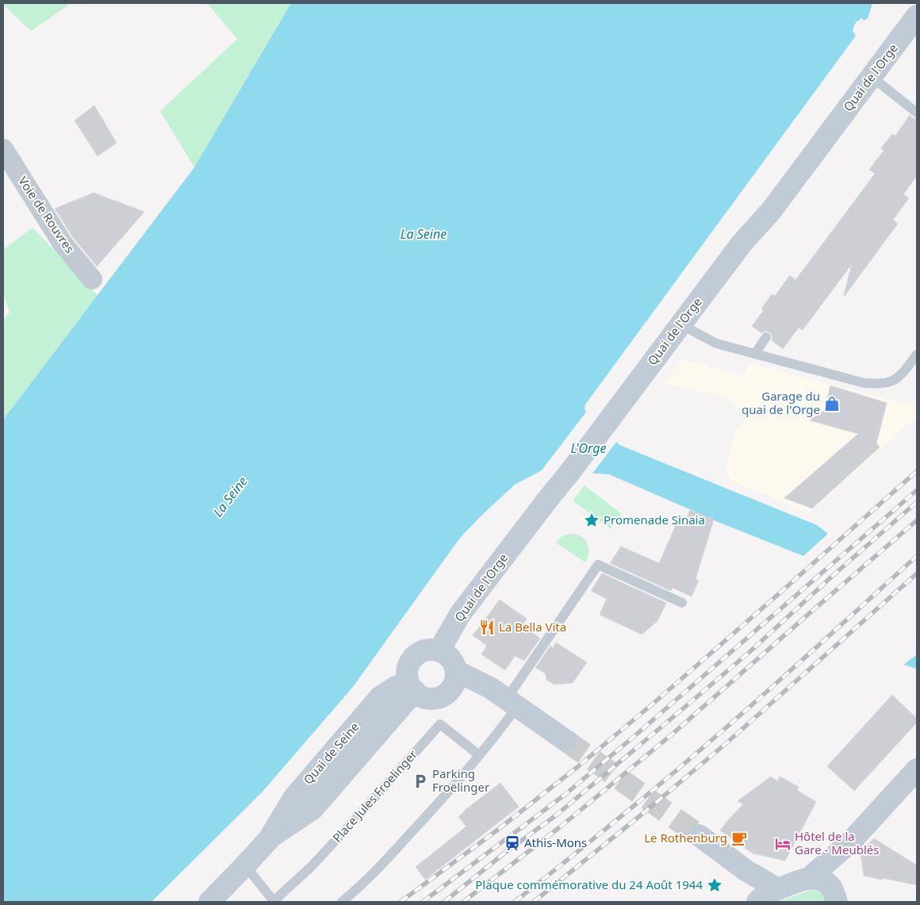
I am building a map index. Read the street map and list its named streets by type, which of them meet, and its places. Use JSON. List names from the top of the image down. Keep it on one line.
{"streets":{"main road":["Quai de l'Orge","Quai de Seine"],"street":["Voie de Rouvres"],"lane":["Place Jules Froelinger"]},"crossings":[["Quai de l'Orge","Quai de Seine"]],"water":["La Seine","L'Orge"],"places":{"shop":["Garage du quai de l'Orge"],"place":["Promenade Sinaia","Plaque commémorative du 24 Août 1944"],"restaurant":["La Bella Vita"],"parking":["Parking Froëlinger"],"cafe":["Le Rothenburg"],"station":["Athis-Mons"],"hotel":["Hôtel de la Gare - Meublés"]}}
